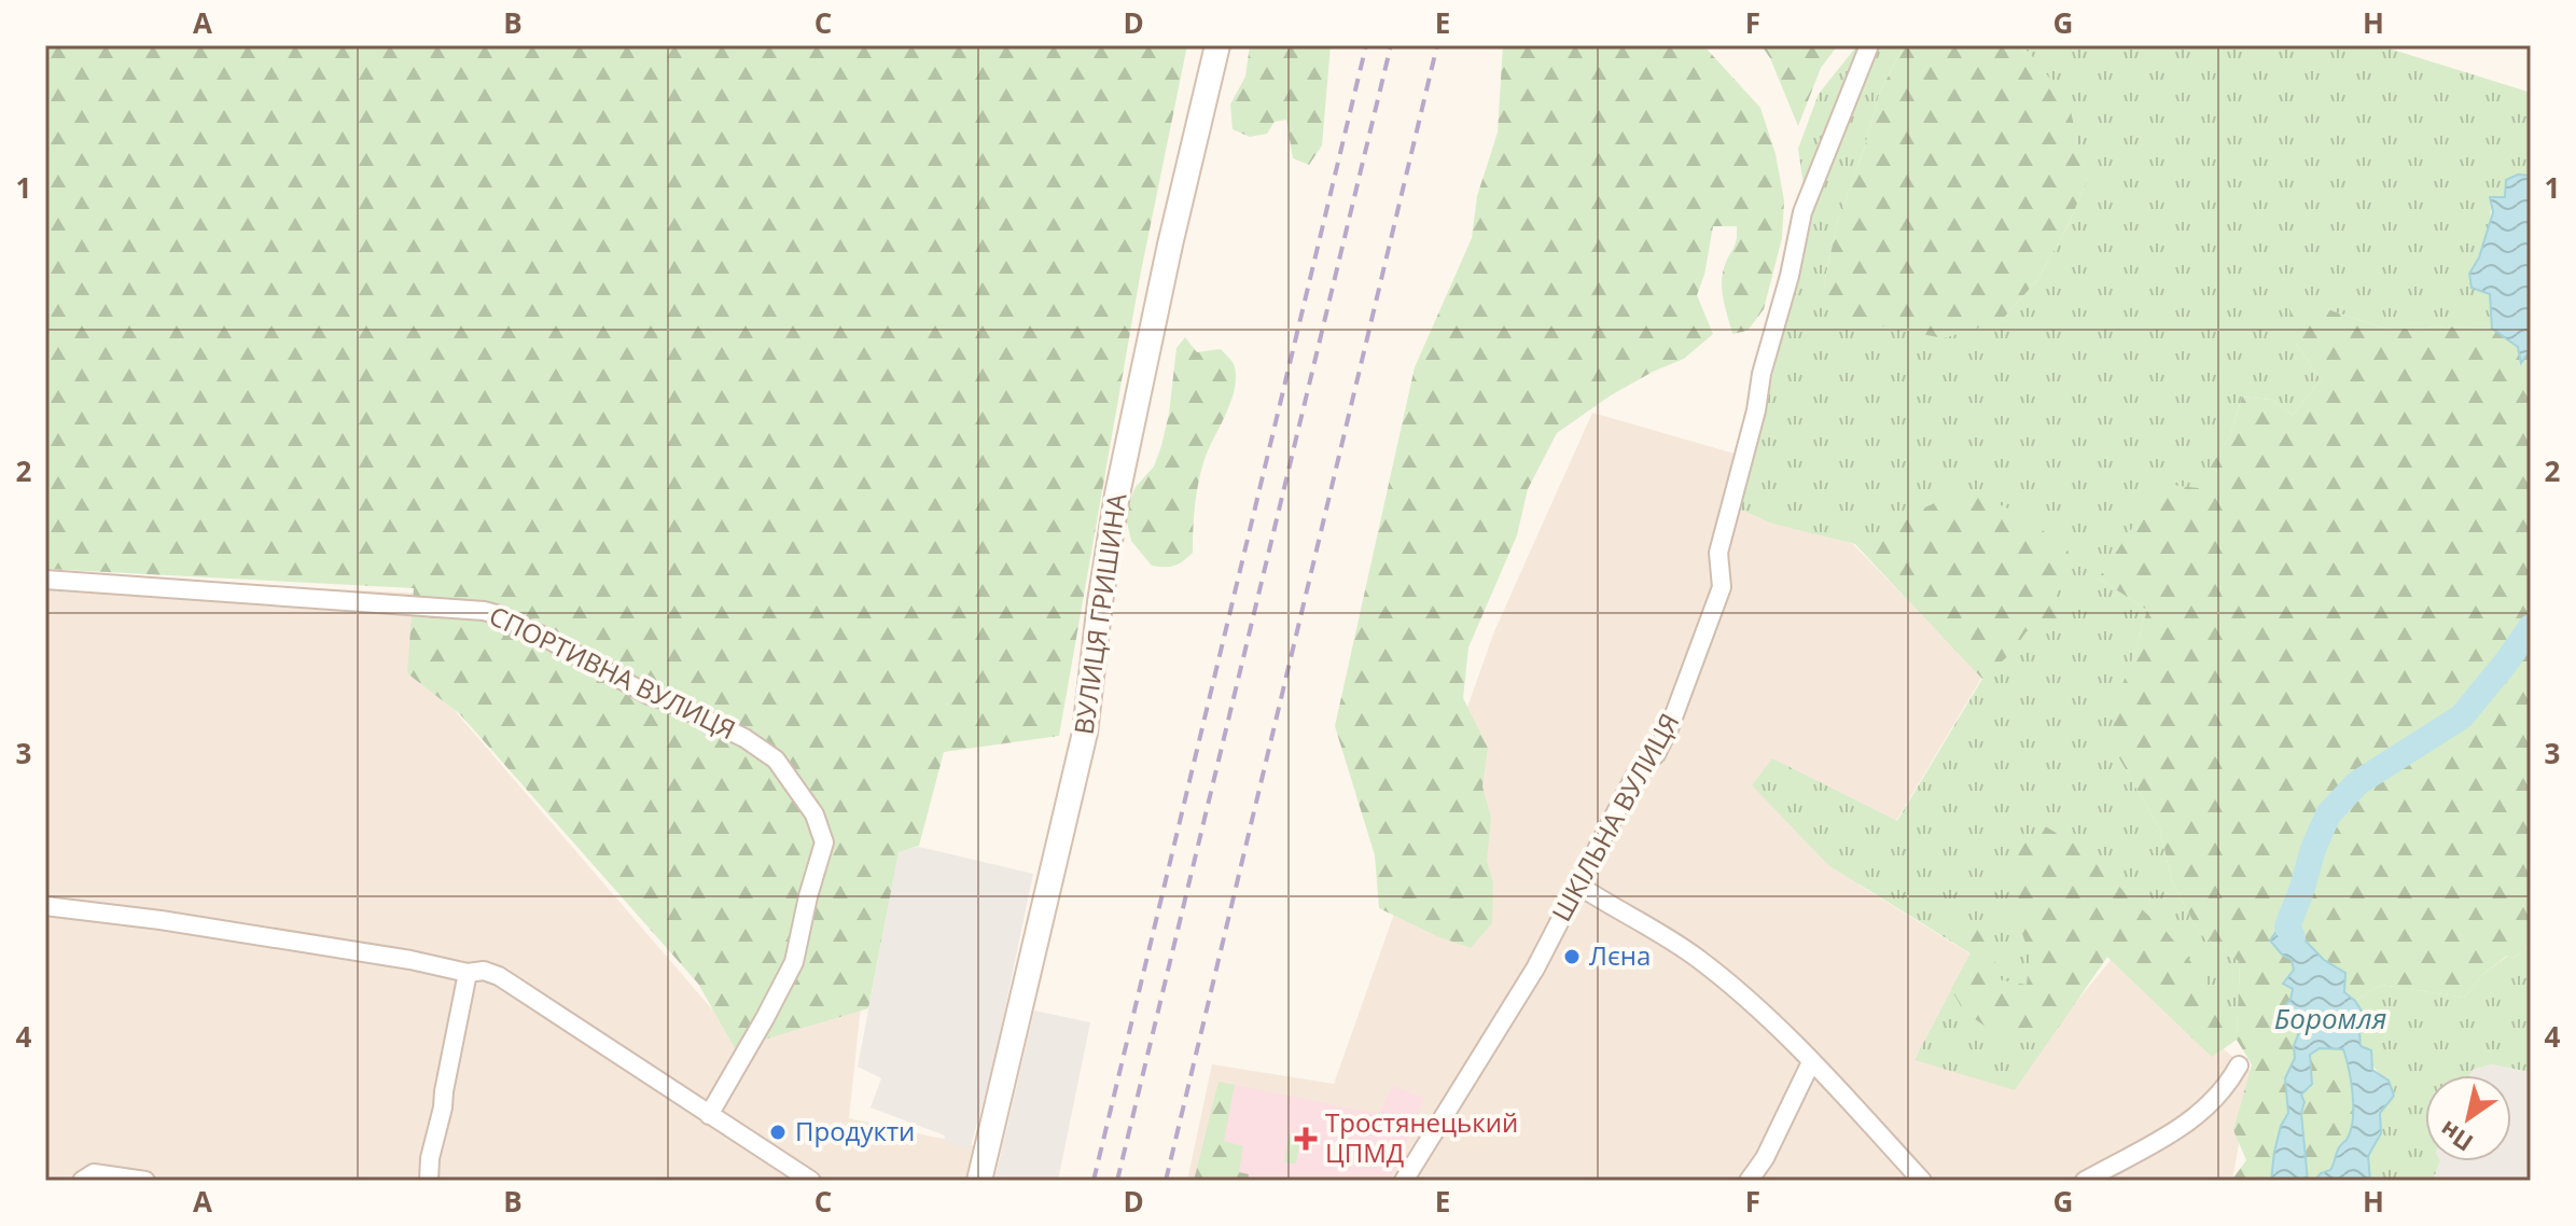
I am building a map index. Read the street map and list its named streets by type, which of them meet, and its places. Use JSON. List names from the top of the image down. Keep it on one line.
{"streets":{"street":["ВУЛИЦЯ ГРИШИНА","СПОРТИВНА ВУЛИЦЯ","ШКІЛЬНА ВУЛИЦЯ"]},"water":["Боромля"],"places":{"other":["Лєна","Продукти"],"health":["Тростянецький ЦПМД"]},"north":"bottom left","grid":{"columns":["A","B","C","D","E","F","G","H"],"rows":["1","2","3","4"]}}
